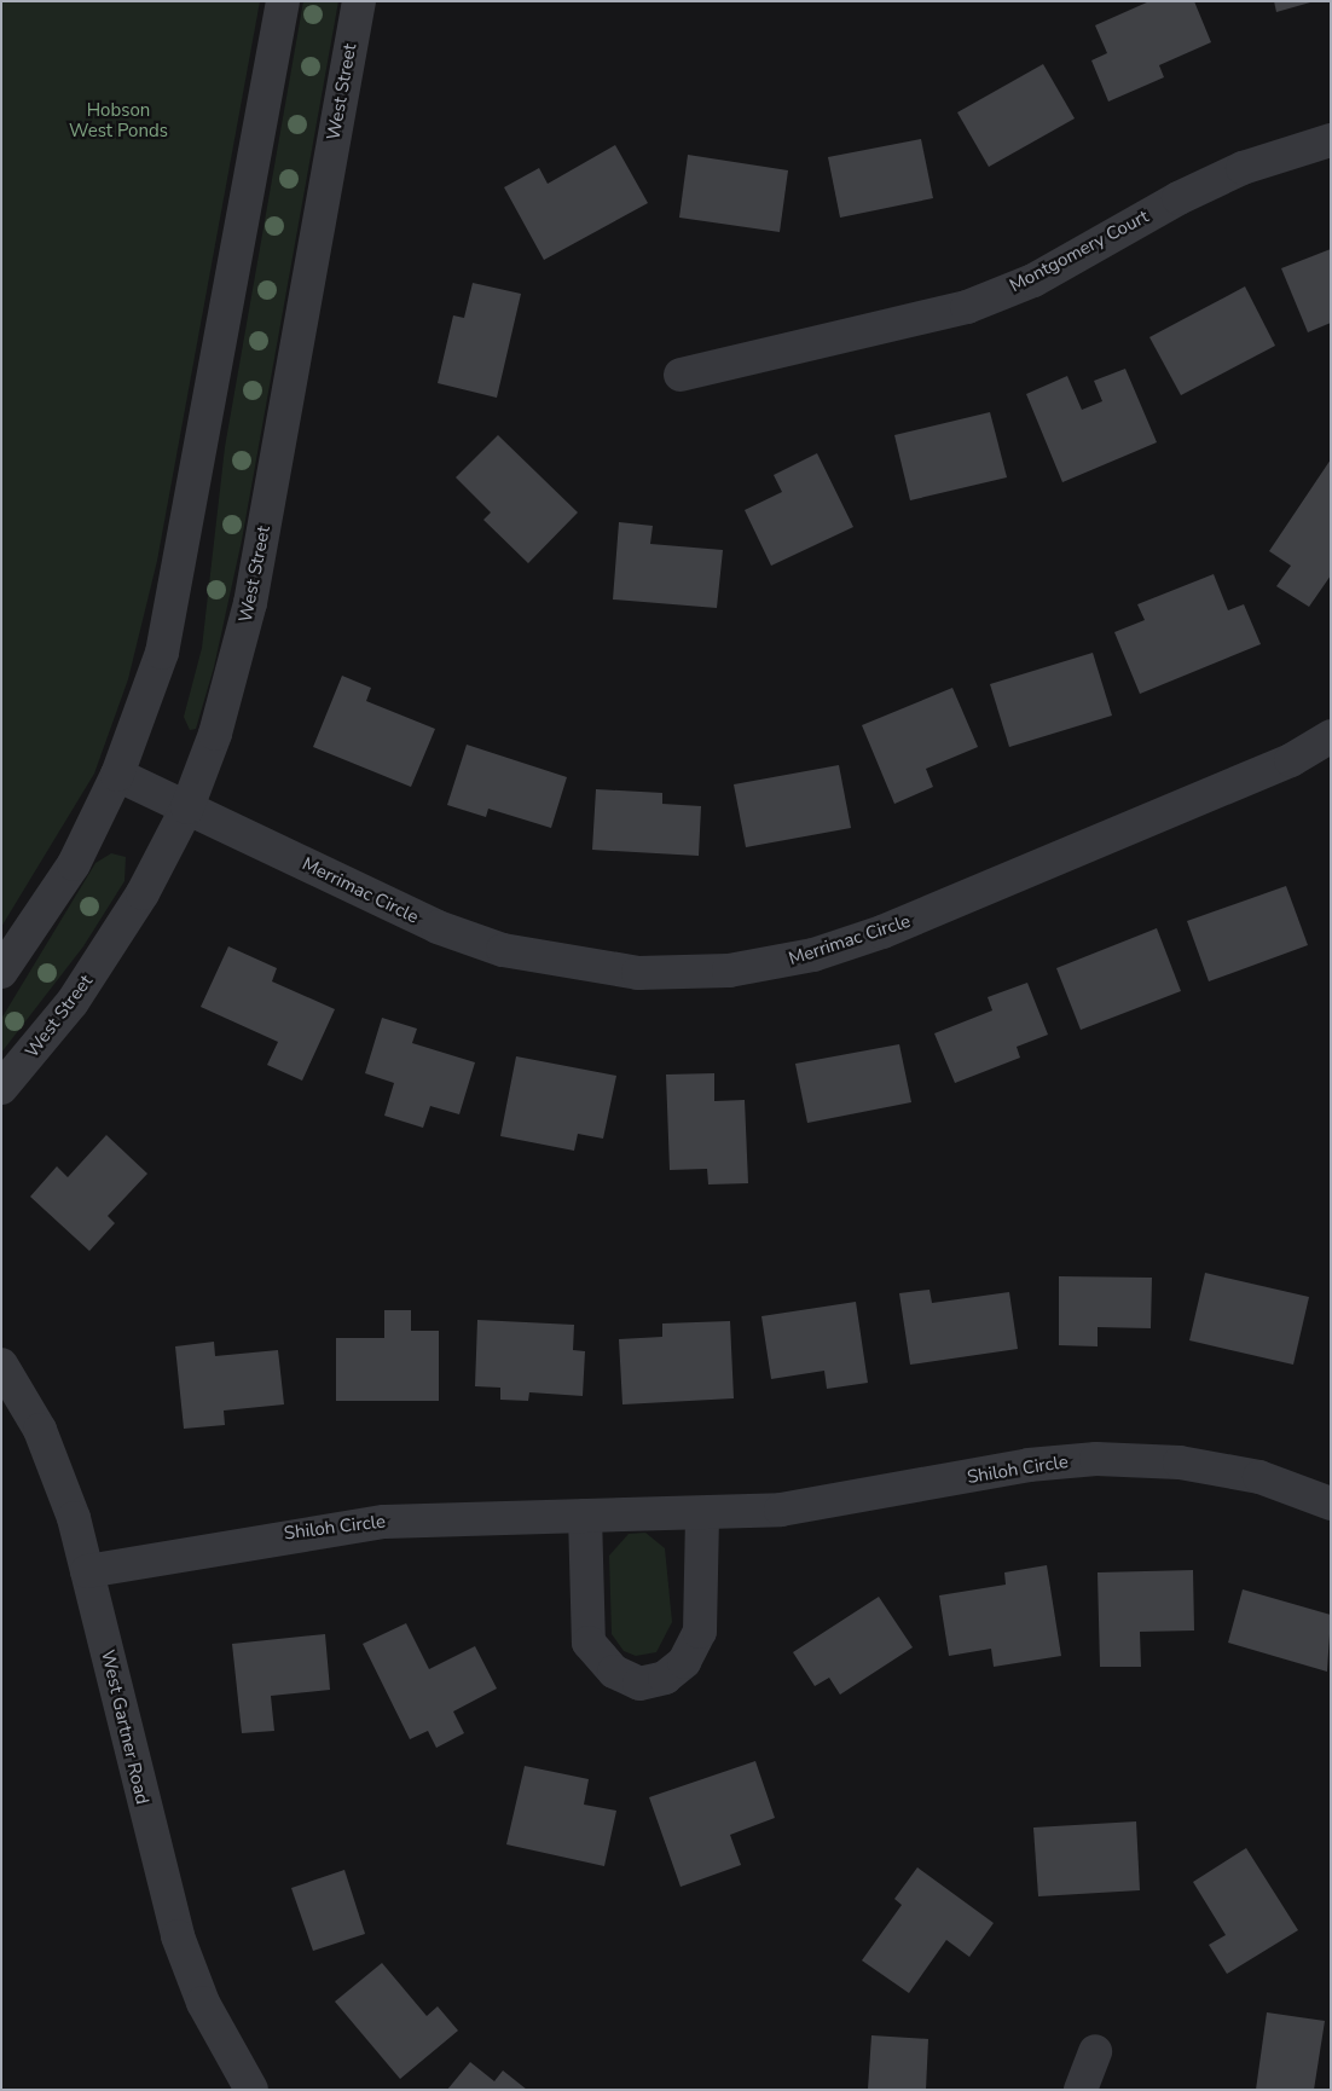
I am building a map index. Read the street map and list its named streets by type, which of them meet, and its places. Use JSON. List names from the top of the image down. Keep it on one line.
{"streets":{"street":["West Street","Montgomery Court","Merrimac Circle","Shiloh Circle","West Gartner Road"]},"crossings":[["West Street","Merrimac Circle"],["Shiloh Circle","West Gartner Road"]],"parks":["Hobson West Ponds"]}
